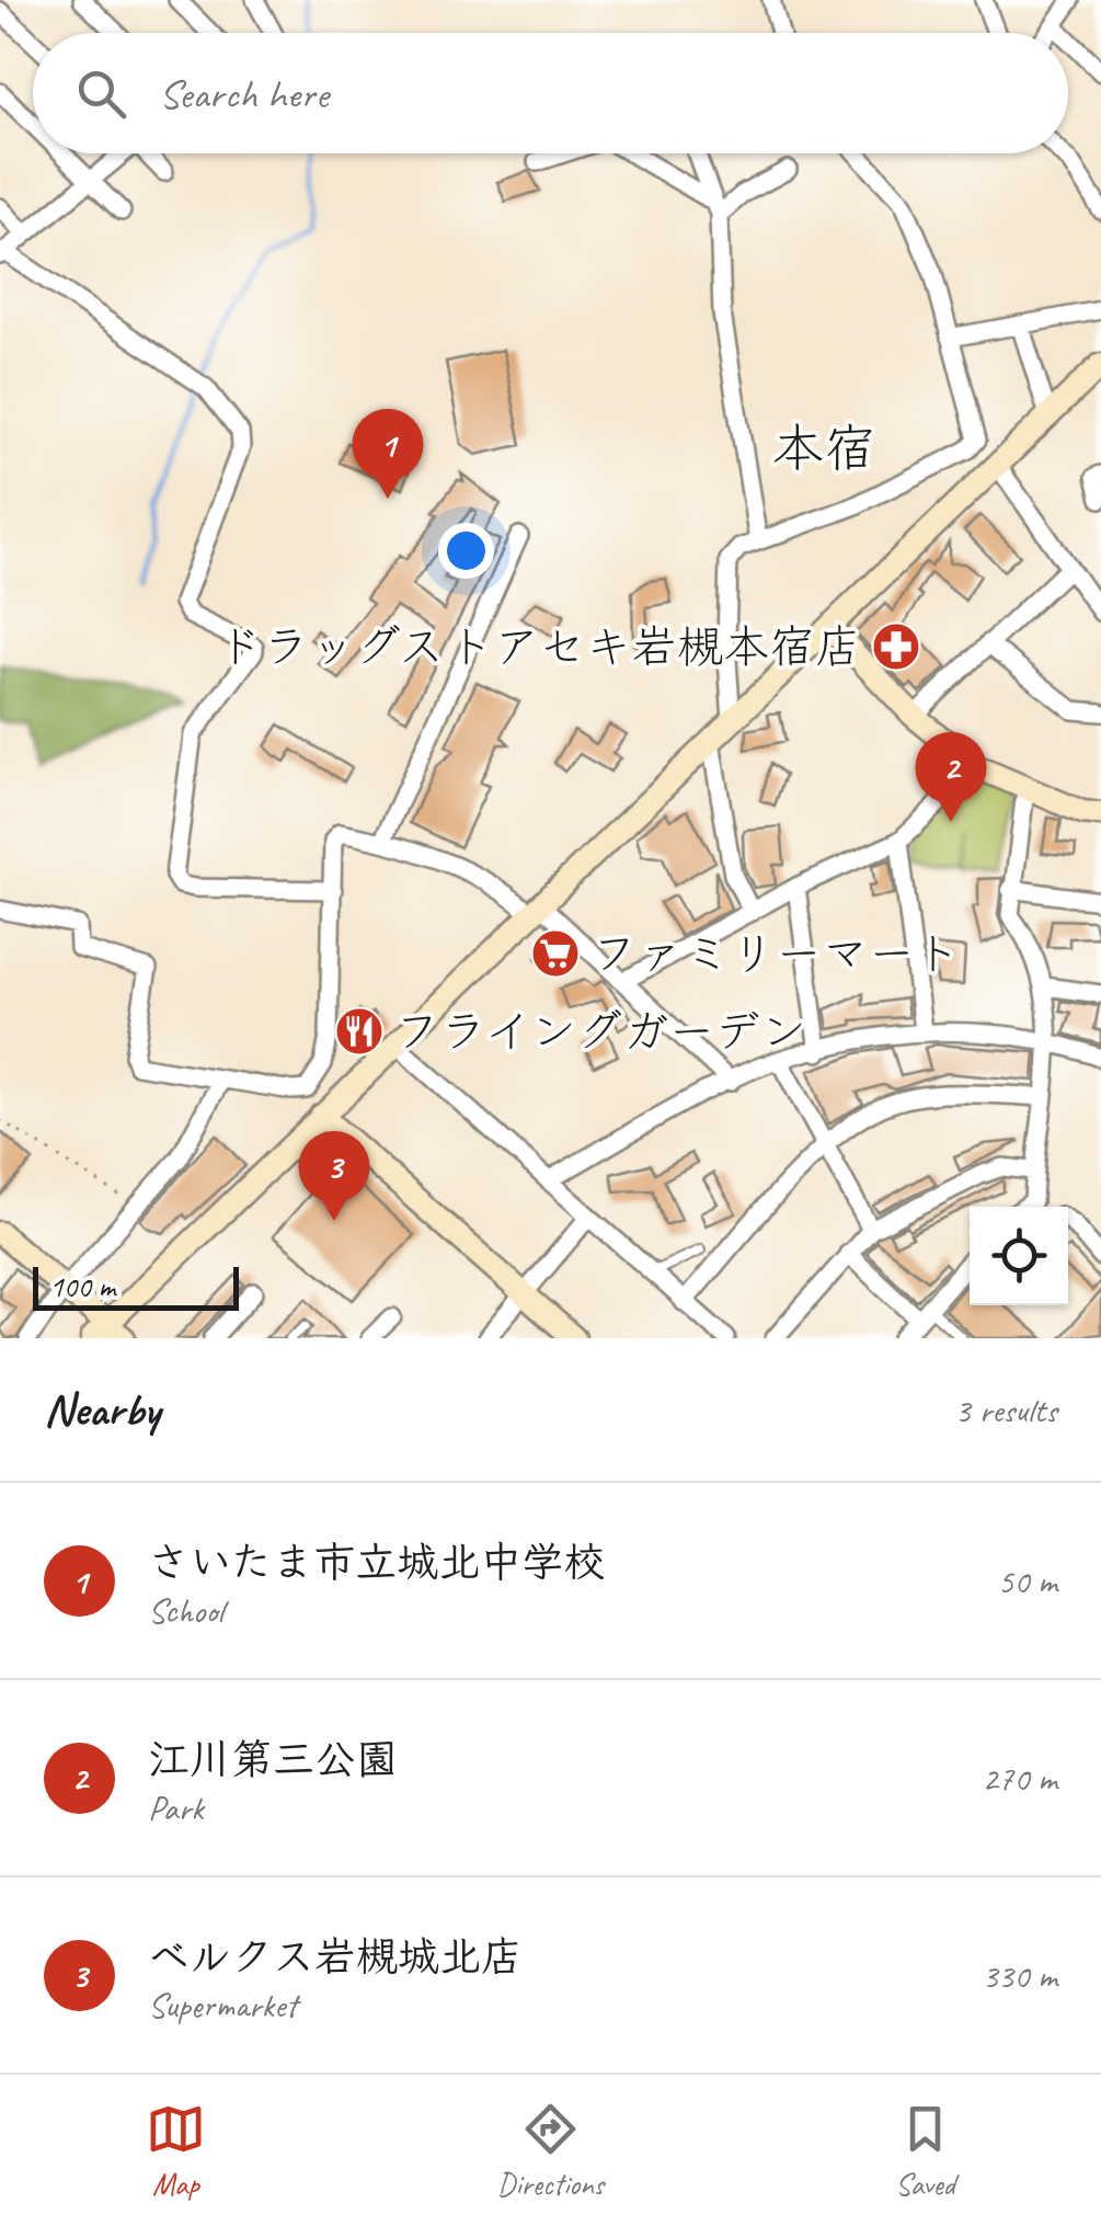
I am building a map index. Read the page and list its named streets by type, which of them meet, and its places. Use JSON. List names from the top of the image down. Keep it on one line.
{"districts":["本宿"],"places":{"pharmacy":["ドラッグストアセキ岩槻本宿店"],"supermarket":["ファミリーマート"],"restaurant":["フライングガーデン"]},"scale_bar":"100 m","page":{"search":"Search here","pins":["1","2","3"],"scale":"100 m","heading":["Nearby","3 results"],"list":[{"mark":"1","name":"さいたま市立城北中学校","note":"School","value":"50 m"},{"mark":"2","name":"江川第三公園","note":"Park","value":"270 m"},{"mark":"3","name":"ベルクス岩槻城北店","note":"Supermarket","value":"330 m"}],"nav":["Map","Directions","Saved"]}}
